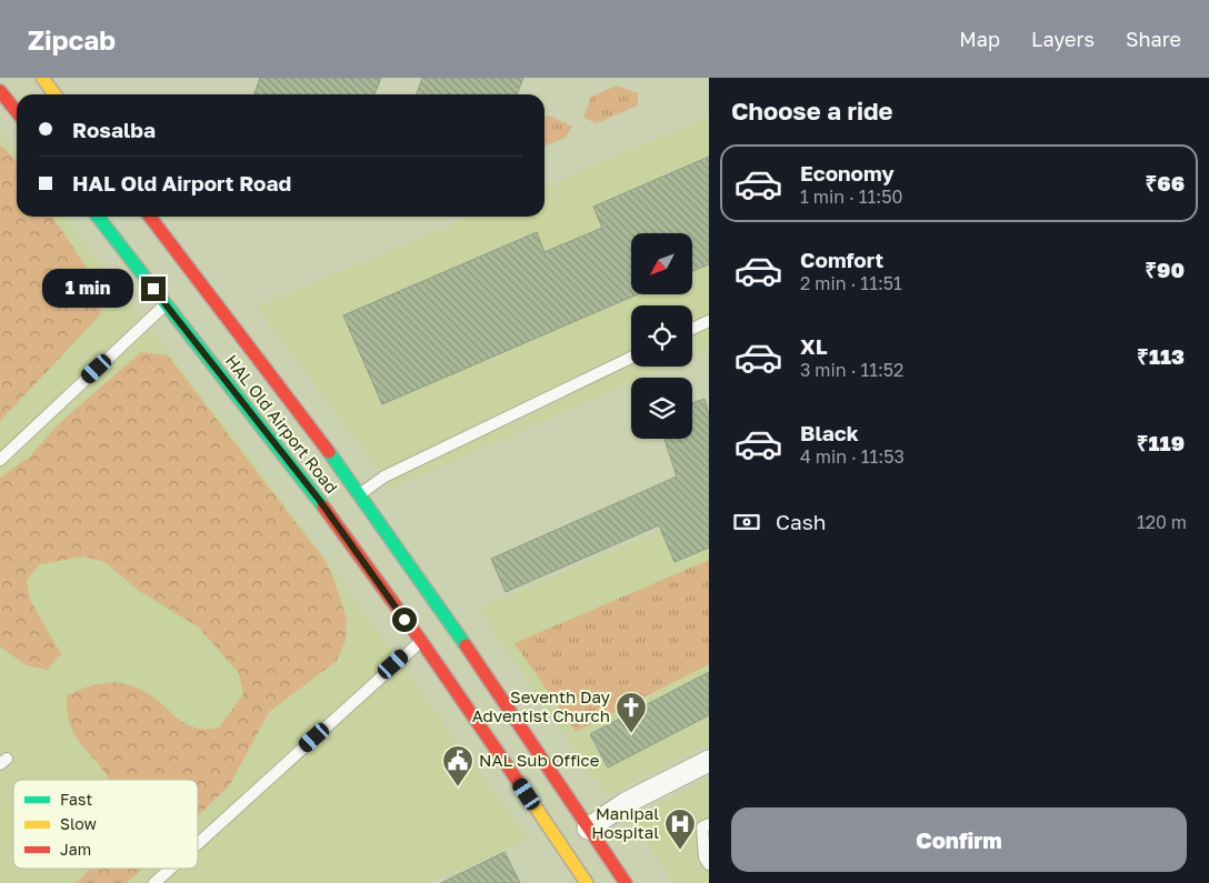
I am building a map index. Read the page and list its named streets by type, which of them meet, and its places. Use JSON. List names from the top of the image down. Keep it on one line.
{"streets":{"main road":["HAL Old Airport Road"]},"places":{"church":["Seventh Day Adventist Church"],"public building":["NAL Sub Office"],"hospital":["Manipal Hospital"]},"legend":["Fast","Slow","Jam"],"north":"bottom left","page":{"header":"Zipcab","nav":["Map","Layers","Share"],"heading":"Choose a ride","banner":["Rosalba","HAL Old Airport Road"],"list":[{"name":"Economy","note":"1 min · 11:50","value":"₹66"},{"name":"Comfort","note":"2 min · 11:51","value":"₹90"},{"name":"XL","note":"3 min · 11:52","value":"₹113"},{"name":"Black","note":"4 min · 11:53","value":"₹119"}],"bubble":"1 min","pay":["Cash","120 m"],"buttons":"Confirm"}}
